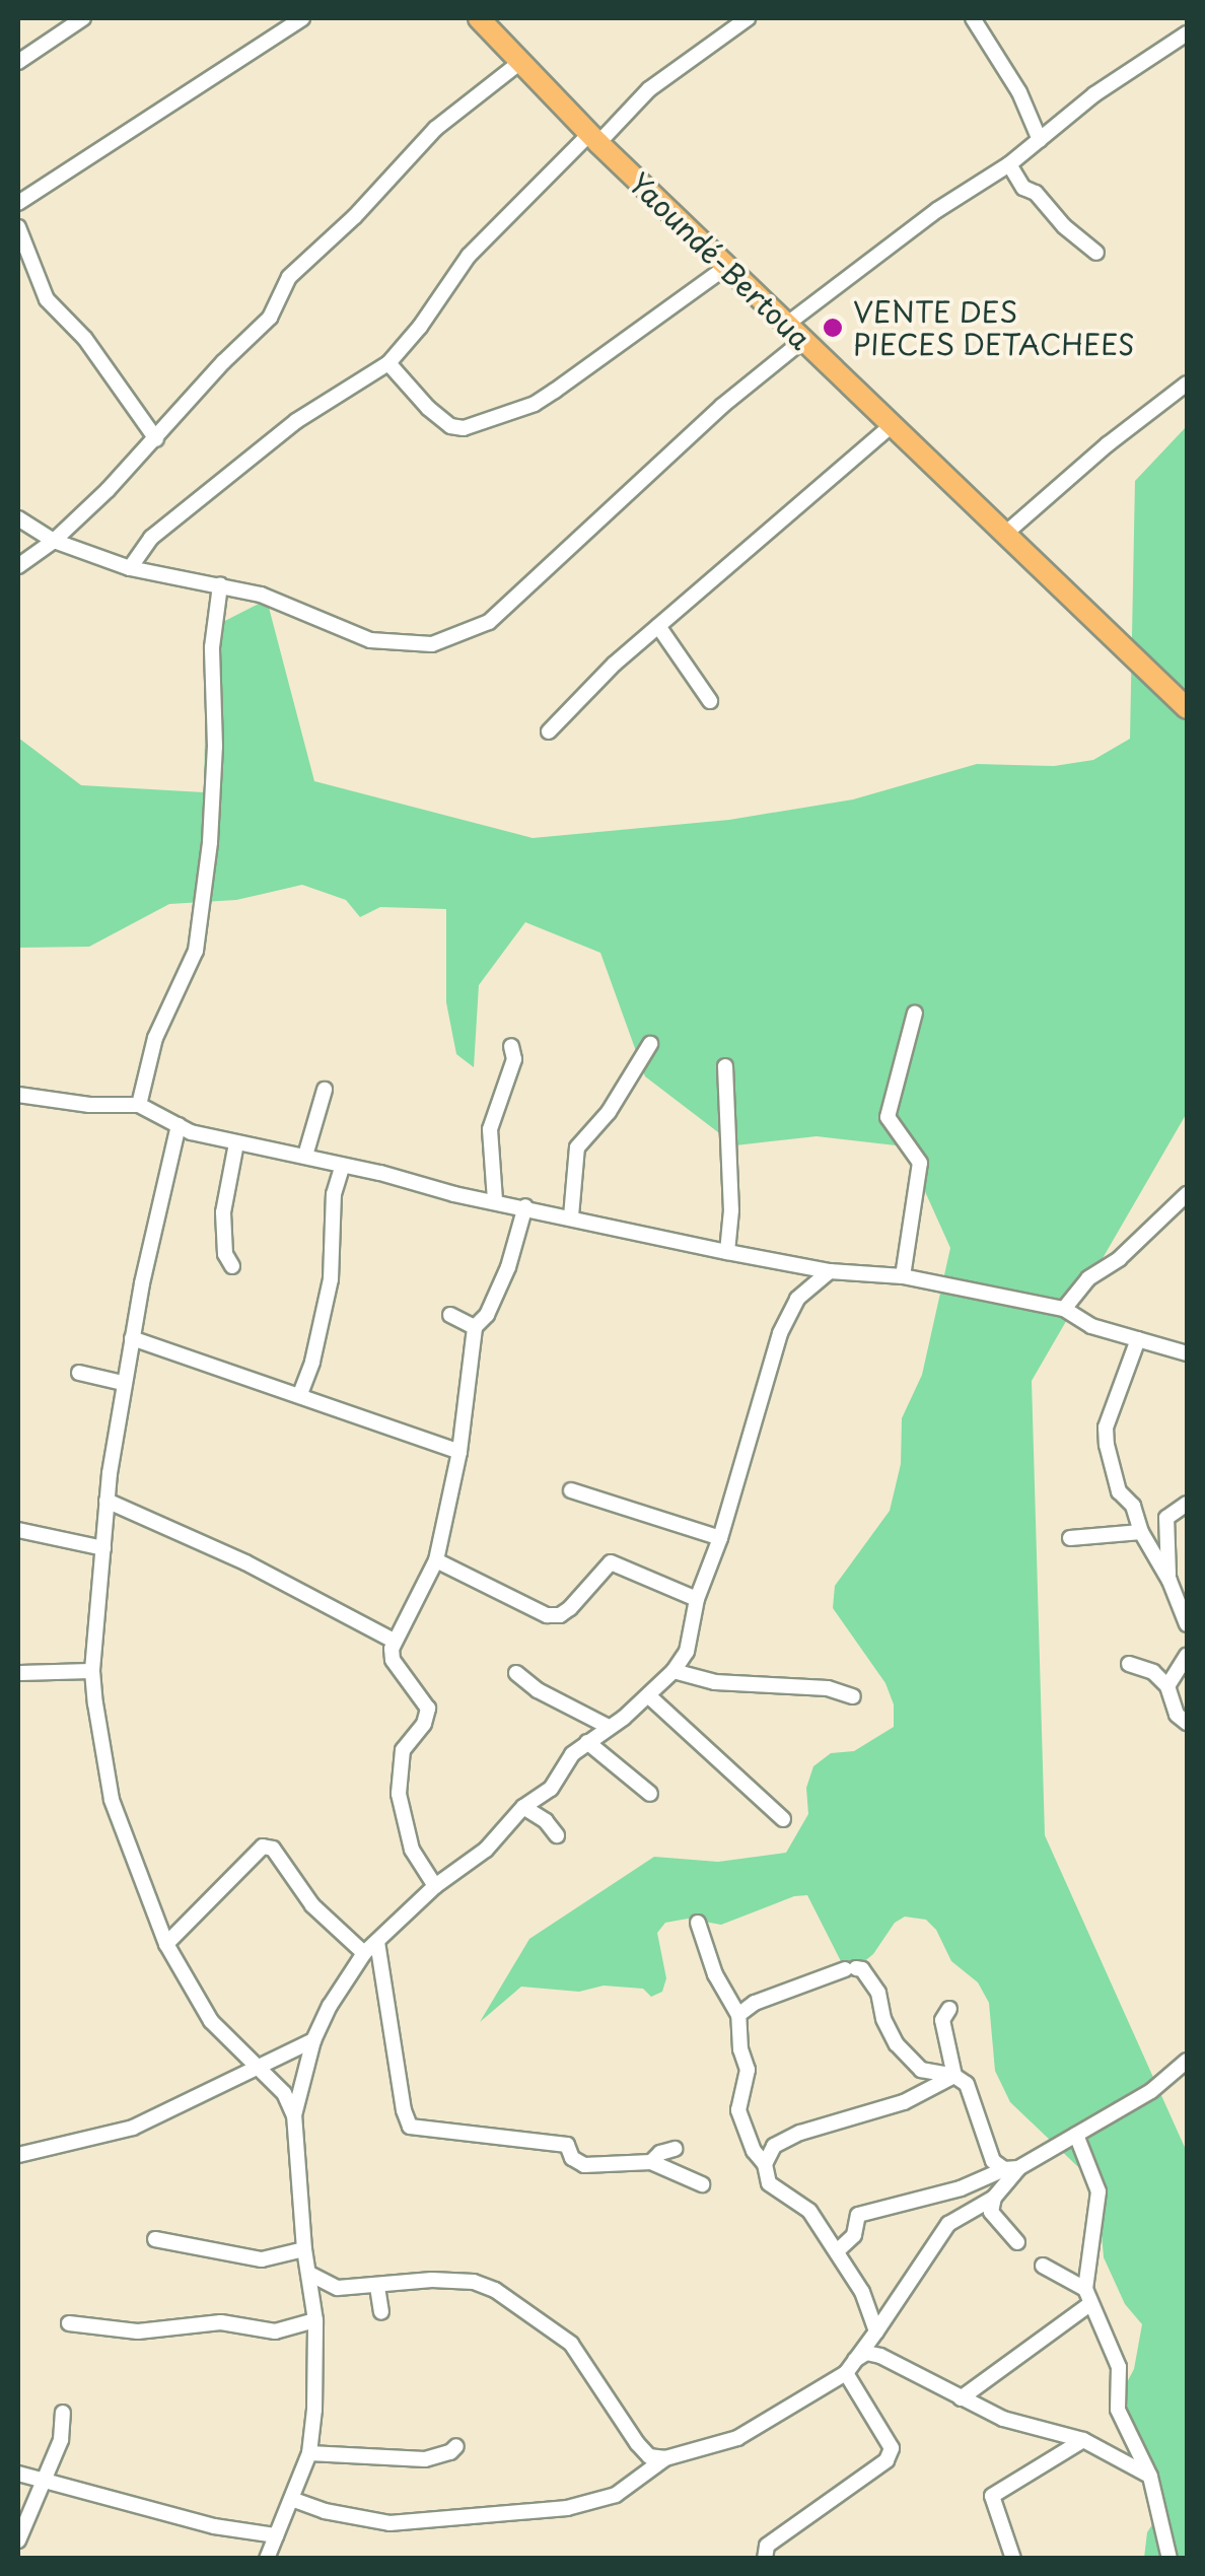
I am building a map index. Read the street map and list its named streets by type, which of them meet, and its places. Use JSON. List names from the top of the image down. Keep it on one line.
{"streets":{"highway":["Yaoundé-Bertoua"]},"places":["VENTE DES PIECES DETACHEES"]}
